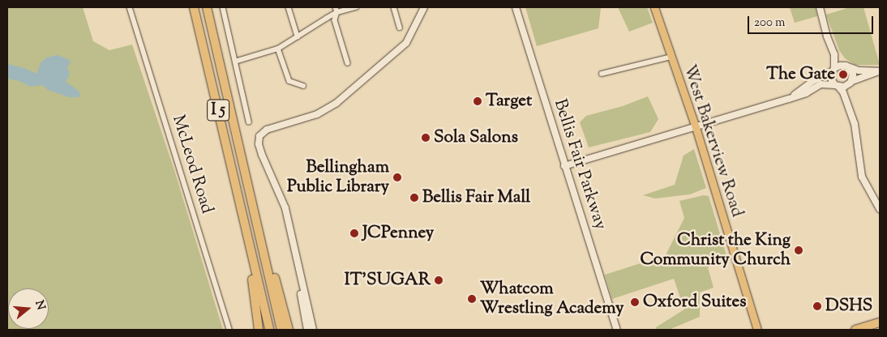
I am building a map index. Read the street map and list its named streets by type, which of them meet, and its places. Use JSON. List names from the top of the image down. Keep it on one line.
{"streets":{"highway":["I 5"],"main road":["West Bakerview Road"],"street":["McLeod Road","Bellis Fair Parkway"]},"places":["The Gate","Target","Sola Salons","Bellingham Public Library","Bellis Fair Mall","JCPenney","Christ the King Community Church","IT'SUGAR","Whatcom Wrestling Academy","Oxford Suites","DSHS"],"scale_bar":"200 m","north":"right"}
